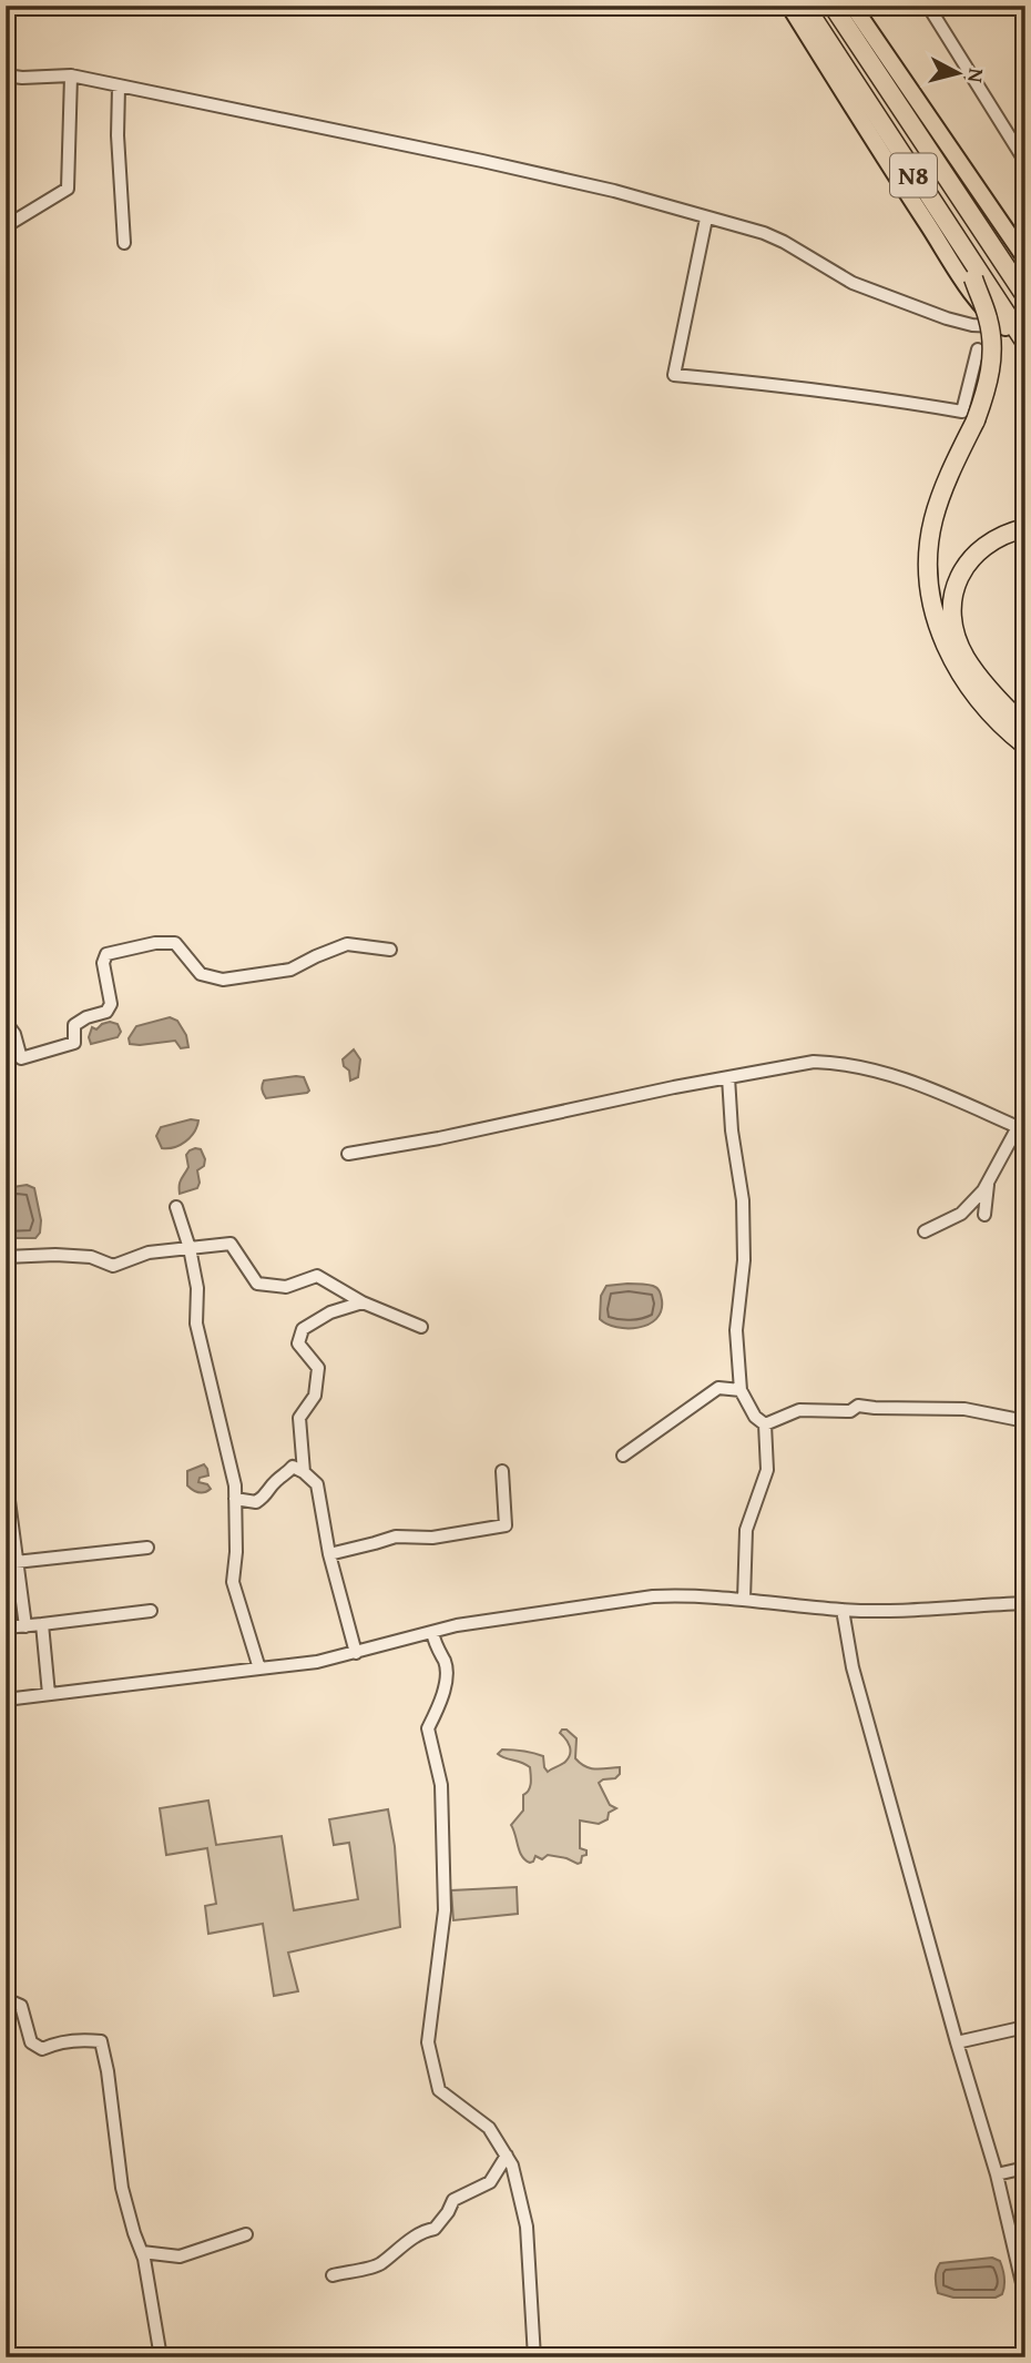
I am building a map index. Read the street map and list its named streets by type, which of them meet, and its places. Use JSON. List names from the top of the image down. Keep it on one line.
{"streets":{"highway":["N8"]},"north":"right"}
